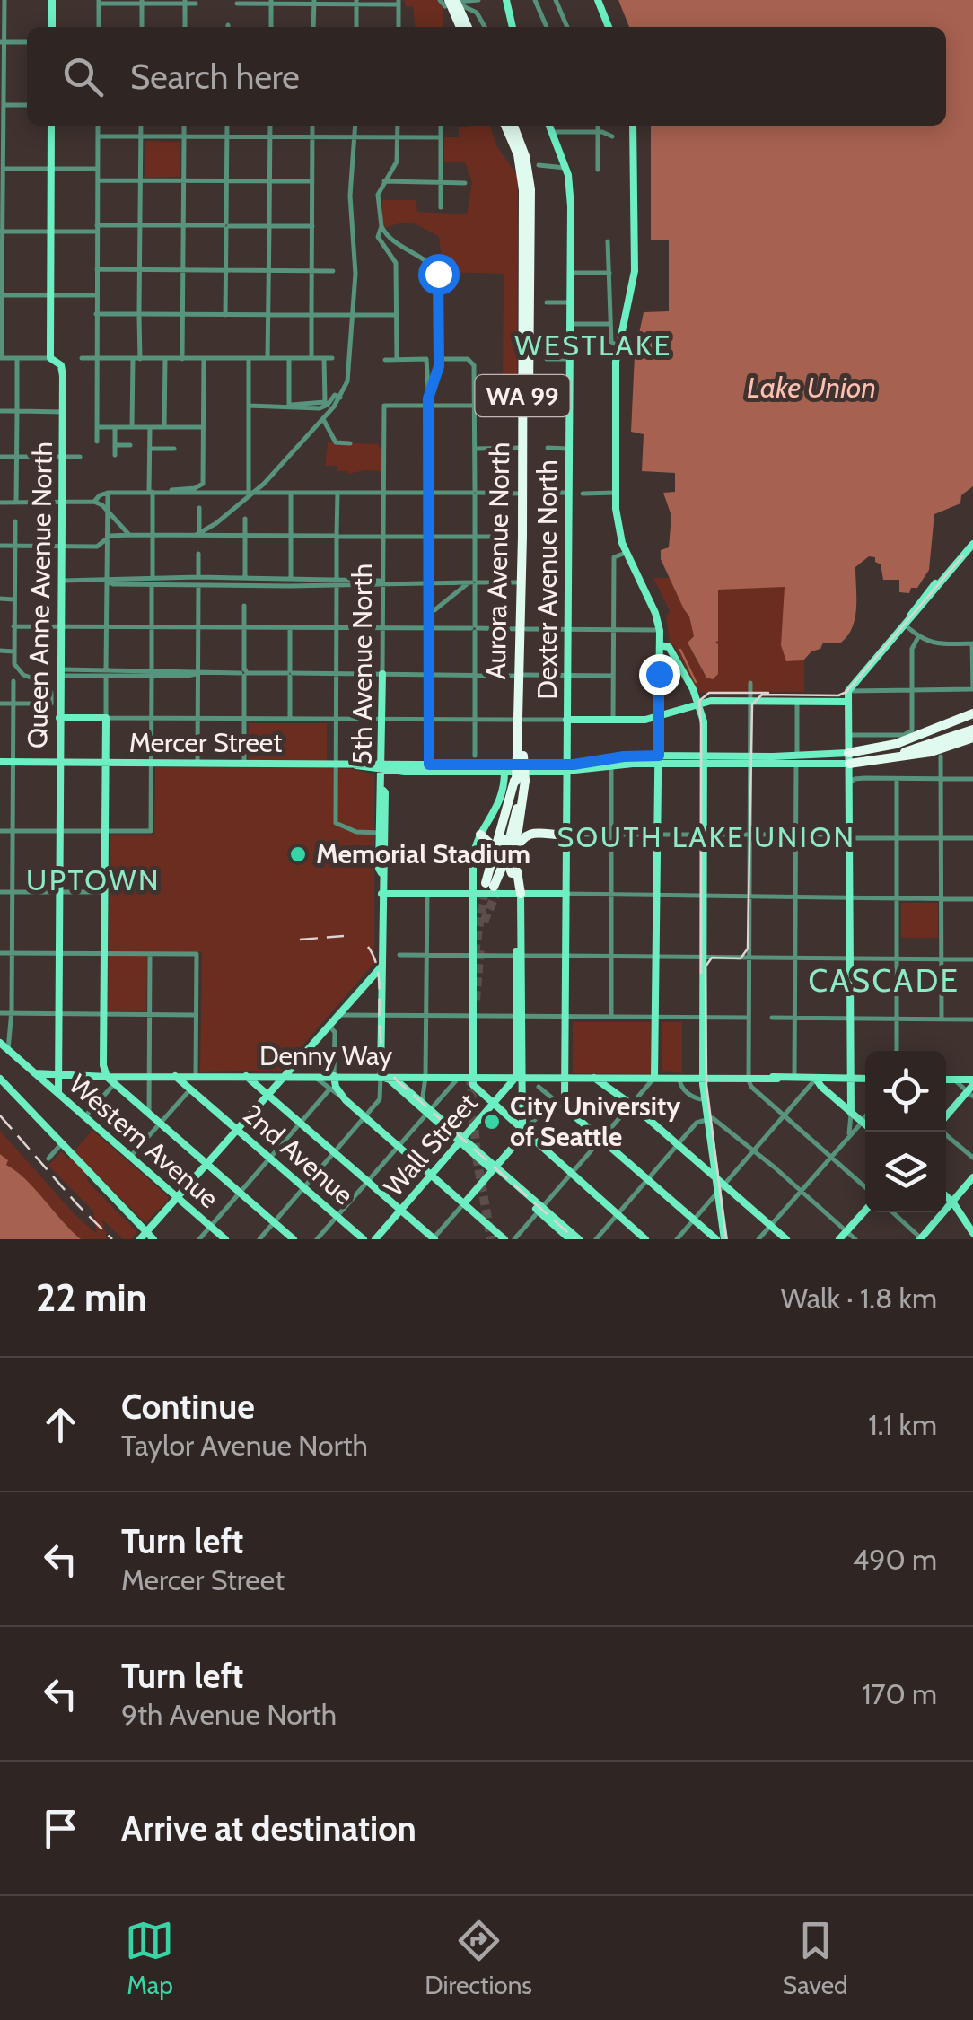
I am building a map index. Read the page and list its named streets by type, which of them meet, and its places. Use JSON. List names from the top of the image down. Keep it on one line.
{"streets":{"highway":["WA 99","Aurora Avenue North"],"main road":["Dexter Avenue North","Queen Anne Avenue North","5th Avenue North","Mercer Street","Denny Way","Western Avenue","Wall Street","2nd Avenue"]},"crossings":[["WA 99","Aurora Avenue North"],["Dexter Avenue North","Mercer Street"],["Dexter Avenue North","Denny Way"],["Queen Anne Avenue North","Mercer Street"],["Queen Anne Avenue North","Denny Way"],["Queen Anne Avenue North","Western Avenue"],["5th Avenue North","Mercer Street"],["5th Avenue North","Denny Way"],["Denny Way","Western Avenue"],["Denny Way","Wall Street"],["Denny Way","2nd Avenue"]],"districts":["WESTLAKE","SOUTH LAKE UNION","UPTOWN","CASCADE"],"water":["Lake Union"],"places":["Memorial Stadium","City University of Seattle"],"page":{"search":"Search here","heading":["22 min","Walk · 1.8 km"],"list":[["Continue","Taylor Avenue North","1.1 km"],["Turn left","Mercer Street","490 m"],["Turn left","9th Avenue North","170 m"],"Arrive at destination"],"nav":["Map","Directions","Saved"]}}
